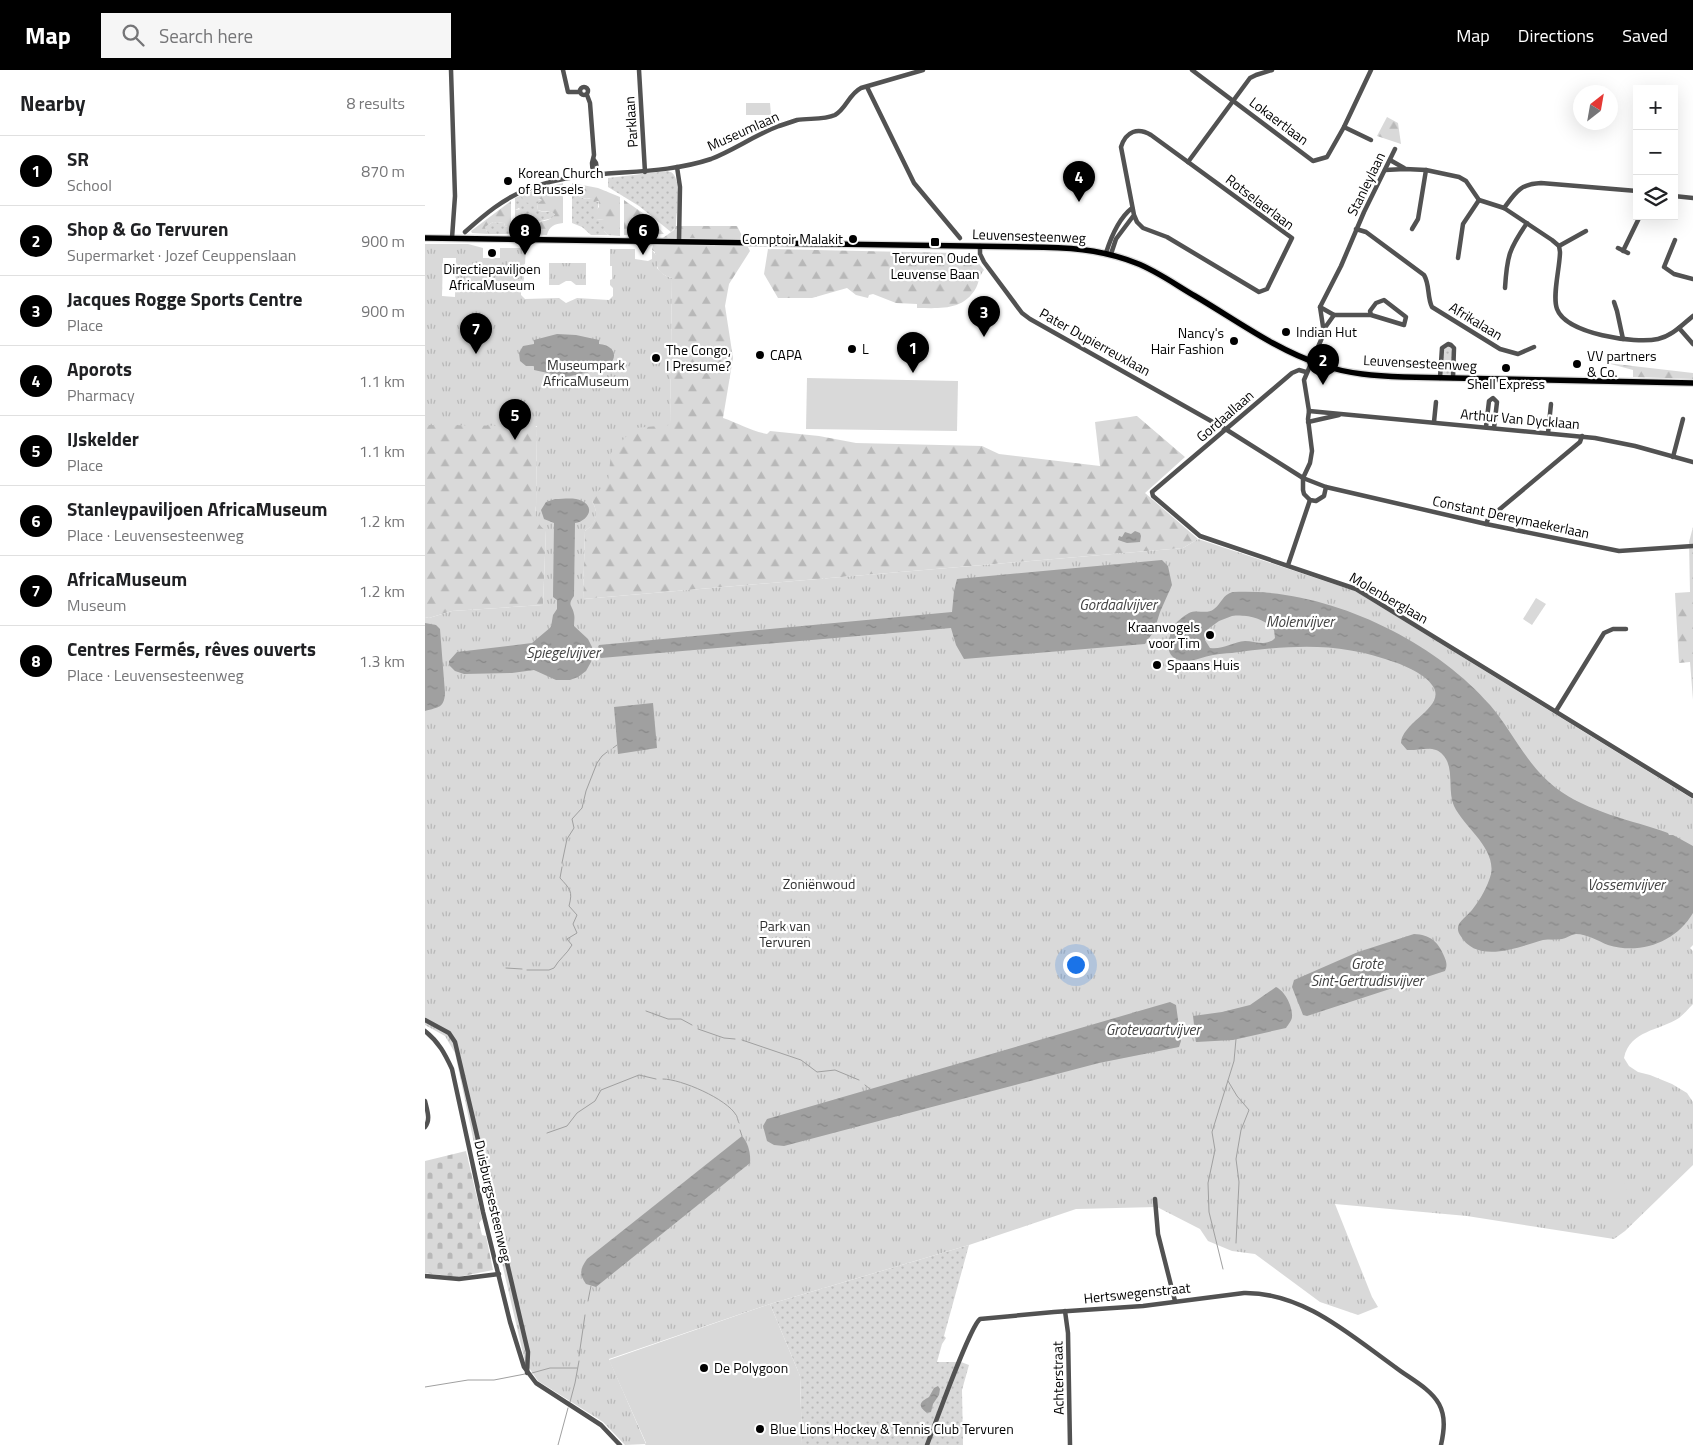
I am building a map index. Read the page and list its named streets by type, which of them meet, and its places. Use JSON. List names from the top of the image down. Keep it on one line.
{"streets":{"main road":["Leuvensesteenweg"],"street":["Lokaertlaan","Parklaan","Museumlaan","Stanleylaan","Rotselaerlaan","Afrikalaan","Pater Dupierreuxlaan","Gordaallaan","Arthur Van Dycklaan","Constant Dereymaekerlaan","Molenberglaan","Duisburgsesteenweg","Hertswegenstraat","Achterstraat"]},"crossings":[["Parklaan","Museumlaan"],["Stanleylaan","Afrikalaan"],["Leuvensesteenweg","Pater Dupierreuxlaan"],["Pater Dupierreuxlaan","Gordaallaan"],["Pater Dupierreuxlaan","Constant Dereymaekerlaan"],["Gordaallaan","Molenberglaan"],["Hertswegenstraat","Achterstraat"]],"water":["Gordaalvijver","Molenvijver","Spiegelvijver","Vossemvijver","Grote Sint-Gertrudisvijver","Grotevaartvijver"],"parks":["Museumpark AfricaMuseum","Zoniënwoud","Park van Tervuren"],"places":{"other":["Korean Church of Brussels","Comptoir Malakit","Directiepaviljoen AfricaMuseum","Indian Hut","Nancy's Hair Fashion","L","CAPA","The Congo, I Presume?","VV partners & Co.","Shell Express","Kraanvogels voor Tim","Spaans Huis","De Polygoon","Blue Lions Hockey & Tennis Club Tervuren"],"transit":["Tervuren Oude Leuvense Baan"]},"north":"top right","page":{"header":"Map","search":"Search here","nav":["Map","Directions","Saved"],"heading":["Nearby","8 results"],"map_buttons":["+","−"],"list":[{"mark":"1","name":"SR","note":"School","value":"870 m"},{"mark":"2","name":"Shop & Go Tervuren","note":"Supermarket · Jozef Ceuppenslaan","value":"900 m"},{"mark":"3","name":"Jacques Rogge Sports Centre","note":"Place","value":"900 m"},{"mark":"4","name":"Aporots","note":"Pharmacy","value":"1.1 km"},{"mark":"5","name":"IJskelder","note":"Place","value":"1.1 km"},{"mark":"6","name":"Stanleypaviljoen AfricaMuseum","note":"Place · Leuvensesteenweg","value":"1.2 km"},{"mark":"7","name":"AfricaMuseum","note":"Museum","value":"1.2 km"},{"mark":"8","name":"Centres Fermés, rêves ouverts","note":"Place · Leuvensesteenweg","value":"1.3 km"}],"pins":["4","6","8","3","7","1","2","5"]}}
